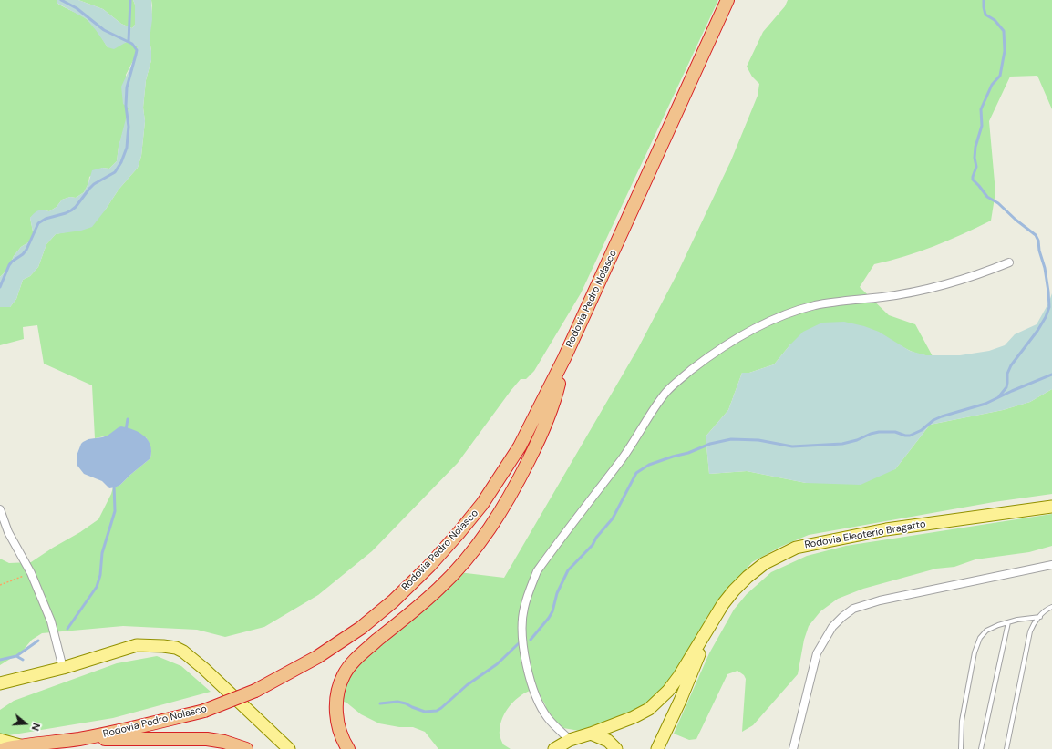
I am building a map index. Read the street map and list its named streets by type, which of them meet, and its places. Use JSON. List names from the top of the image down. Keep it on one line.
{"streets":{"highway":["Rodovia Pedro Nolasco"],"main road":["Rodovia Eleoterio Bragatto"]},"north":"right"}
